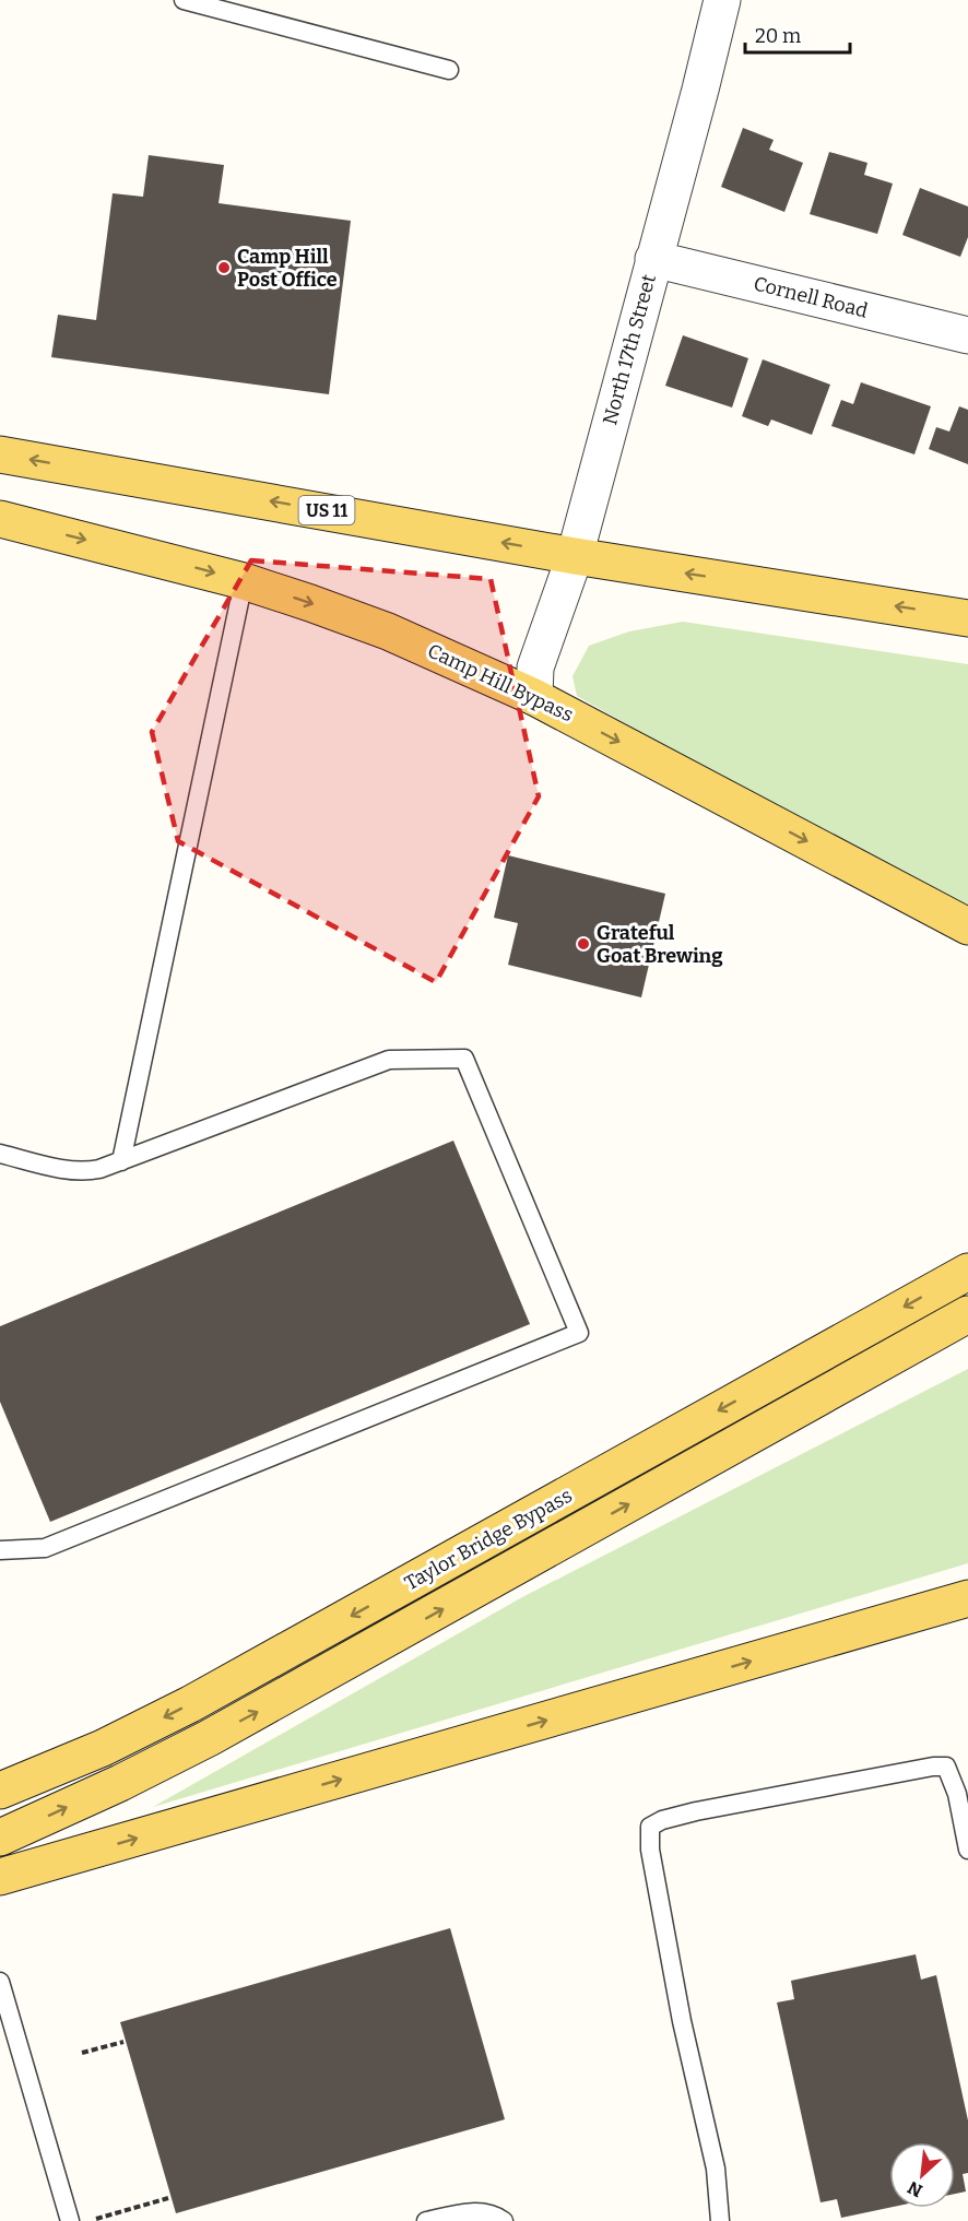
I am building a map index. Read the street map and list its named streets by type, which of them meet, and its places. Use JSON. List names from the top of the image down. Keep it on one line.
{"streets":{"main road":["US 11","Camp Hill Bypass","Taylor Bridge Bypass"],"street":["Cornell Road","North 17th Street"]},"crossings":[["Cornell Road","North 17th Street"],["North 17th Street","US 11"],["North 17th Street","Camp Hill Bypass"]],"places":["Camp Hill Post Office","Grateful Goat Brewing"],"scale_bar":"20 m","north":"bottom left"}
